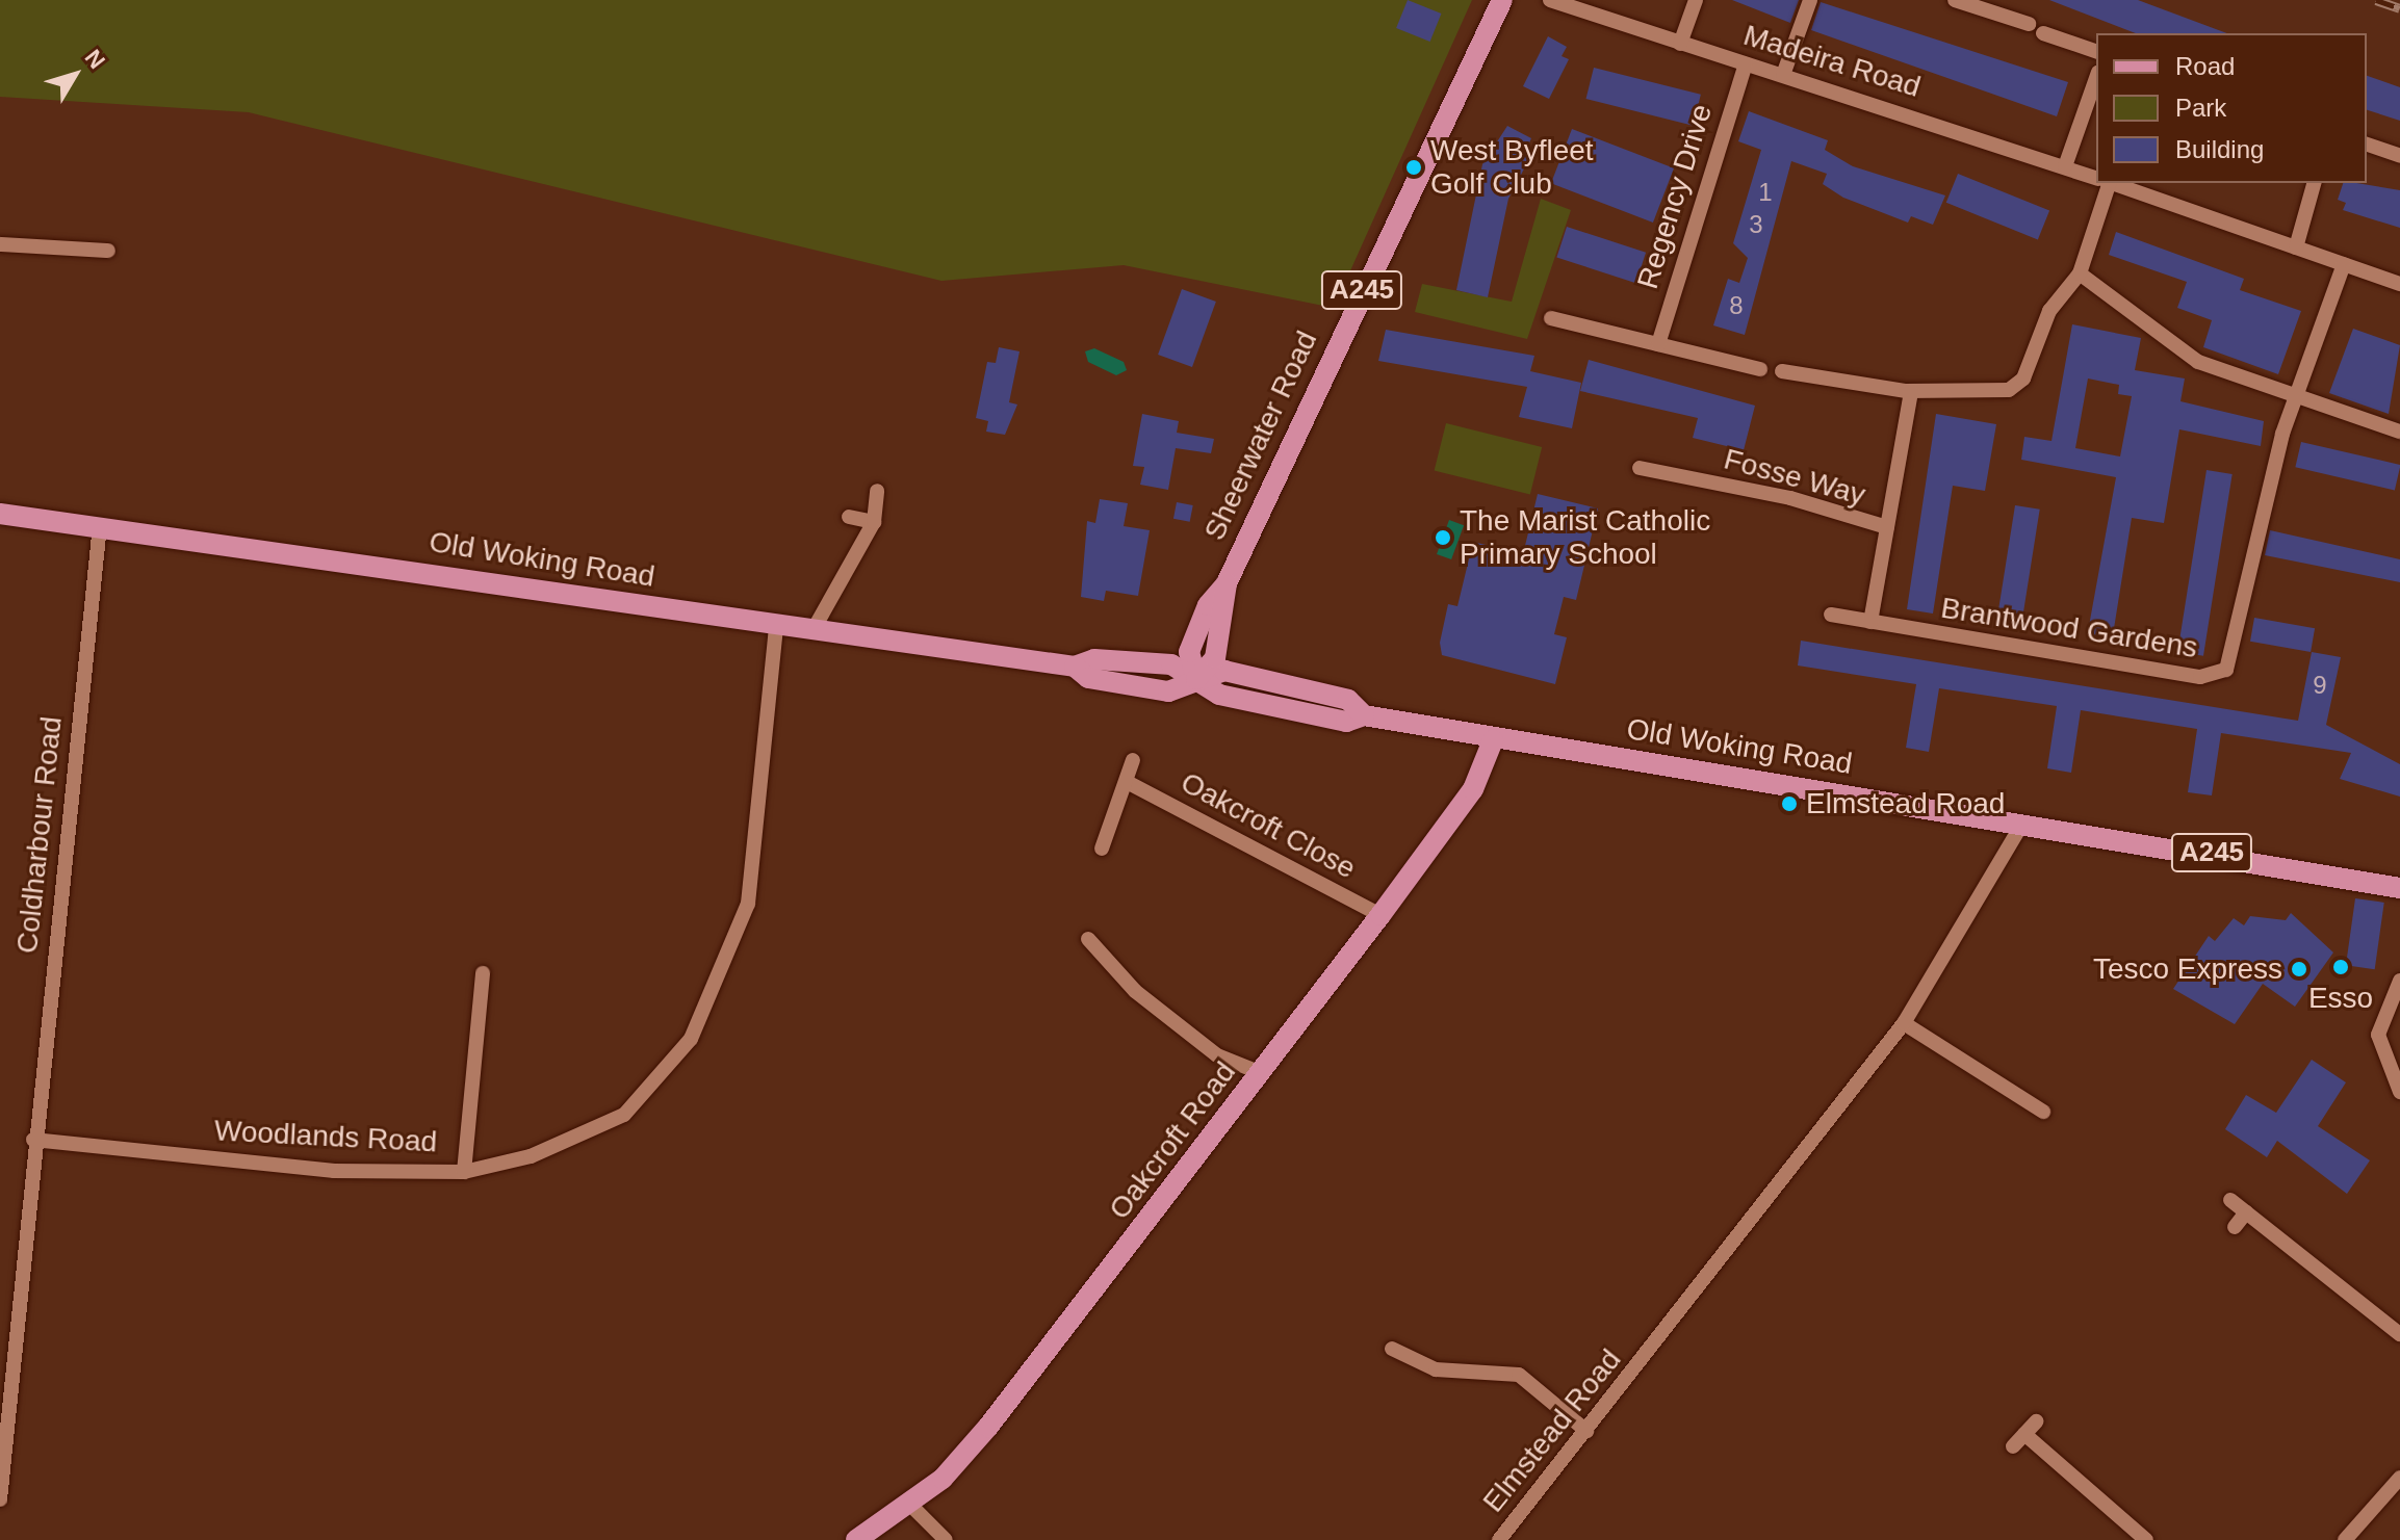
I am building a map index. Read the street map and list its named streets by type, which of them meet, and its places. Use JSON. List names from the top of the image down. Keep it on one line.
{"streets":{"main road":["A245","Sheerwater Road","Old Woking Road","Oakcroft Road"],"street":["Madeira Road","Regency Drive","Fosse Way","Brantwood Gardens","Oakcroft Close","Coldharbour Road","Woodlands Road","Elmstead Road"]},"crossings":[["Madeira Road","Regency Drive"],["Madeira Road","Brantwood Gardens"],["Sheerwater Road","Old Woking Road"],["Old Woking Road","Coldharbour Road"],["Old Woking Road","Woodlands Road"],["Old Woking Road","Oakcroft Road"],["Old Woking Road","Elmstead Road"],["Oakcroft Close","Oakcroft Road"],["Coldharbour Road","Woodlands Road"]],"places":["West Byfleet Golf Club","The Marist Catholic Primary School","Elmstead Road","Esso","Tesco Express"],"house_numbers":["1","3","8","9"],"legend":["Road","Park","Building"],"north":"top right"}
